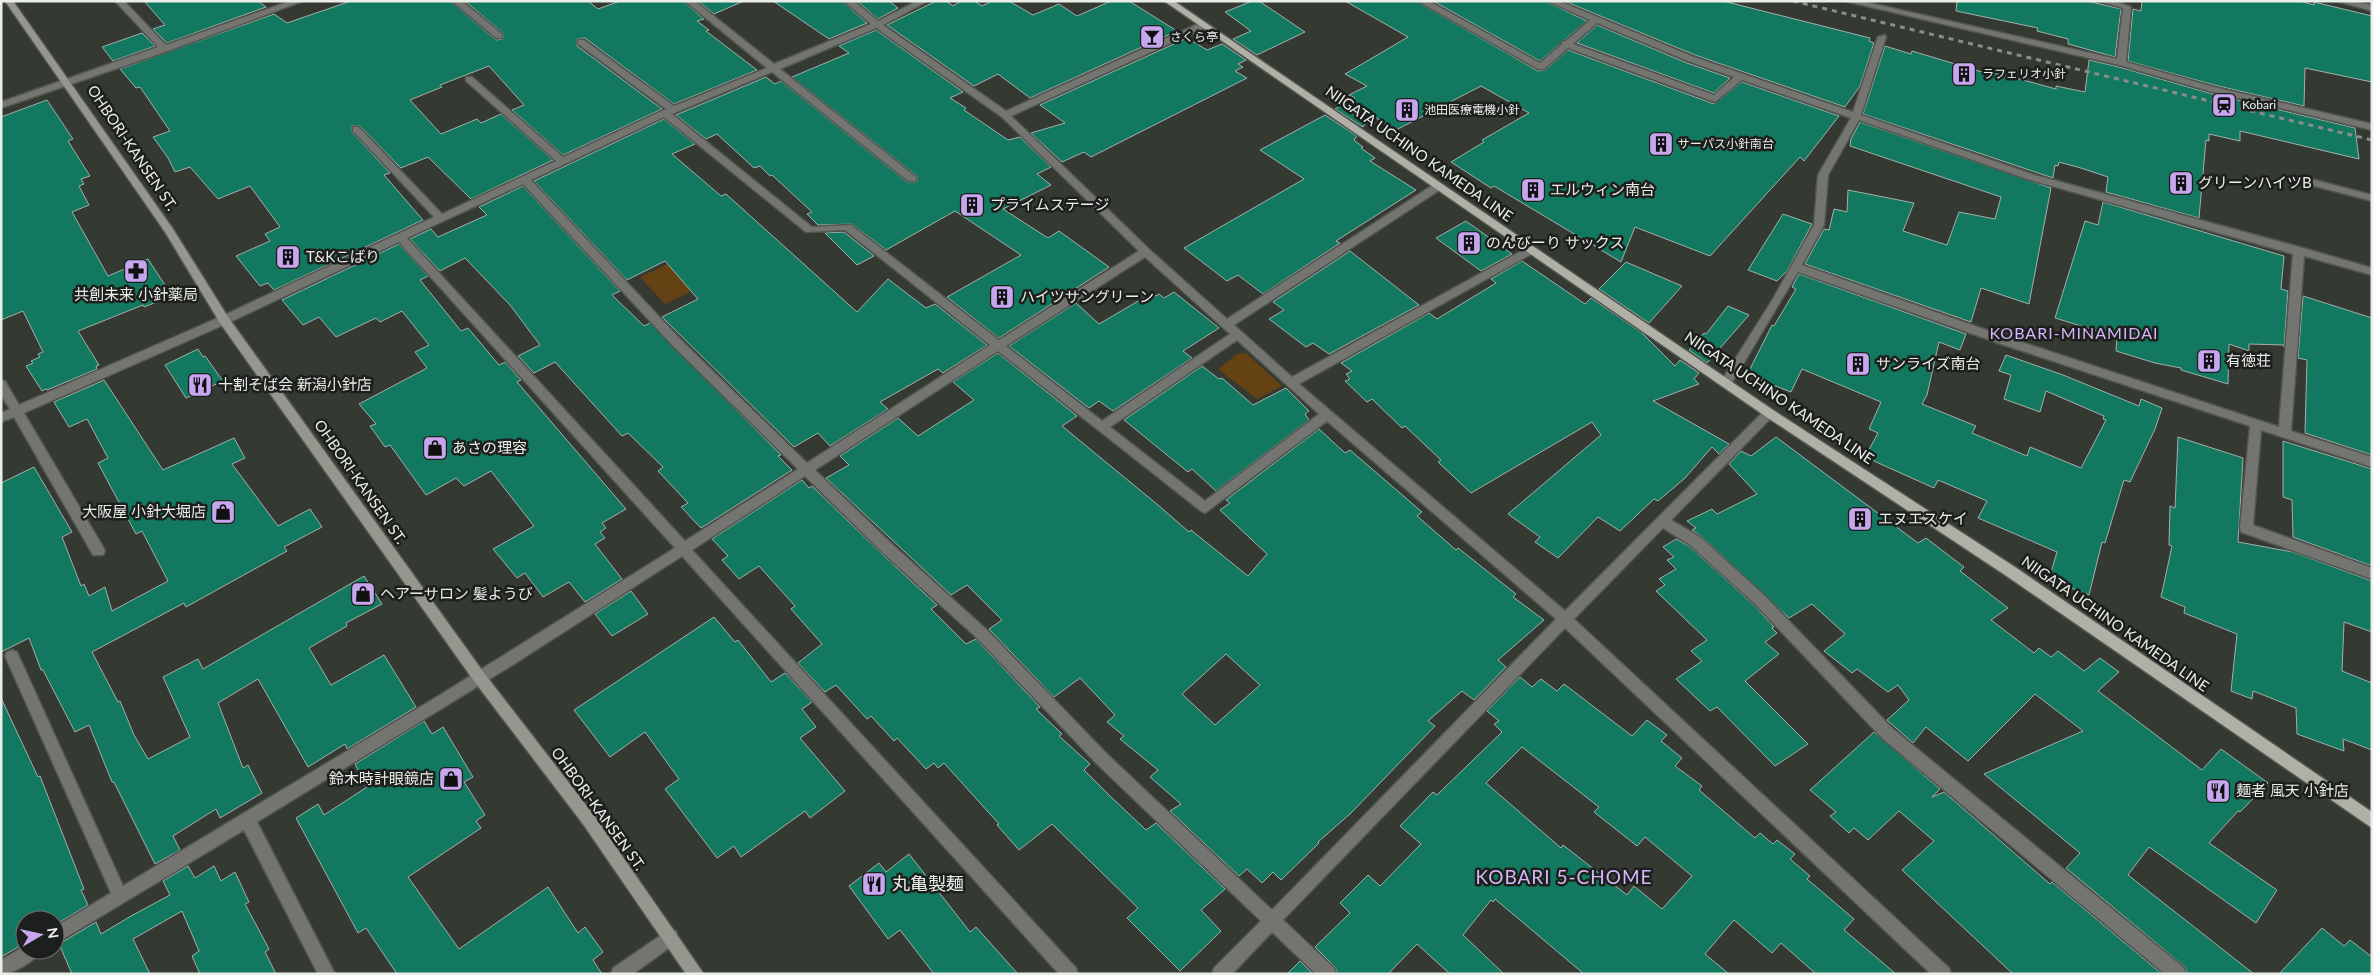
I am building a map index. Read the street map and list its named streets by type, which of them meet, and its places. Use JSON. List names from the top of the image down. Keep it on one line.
{"streets":{"main road":["NIIGATA UCHINO KAMEDA LINE"],"street":["OHBORI-KANSEN ST."]},"districts":["KOBARI-MINAMIDAI","KOBARI 5-CHOME"],"places":{"bar":["さくら亭"],"building":["ラフェリオ小針","池田医療電機小針","サーパス小針南台","グリーンハイツB","エルウィン南台","プライムステージ","のんびーり サックス","T&Kこばり","ハイツサングリーン","有徳荘","サンライズ南台","エヌエスケイ"],"station":["Kobari"],"pharmacy":["共創未来 小針薬局"],"restaurant":["十割そば会 新潟小針店","麺者 風天 小針店","丸亀製麺"],"shop":["あさの理容","大阪屋 小針大堀店","ヘアーサロン 髪ようび","鈴木時計眼鏡店"]},"north":"right"}
